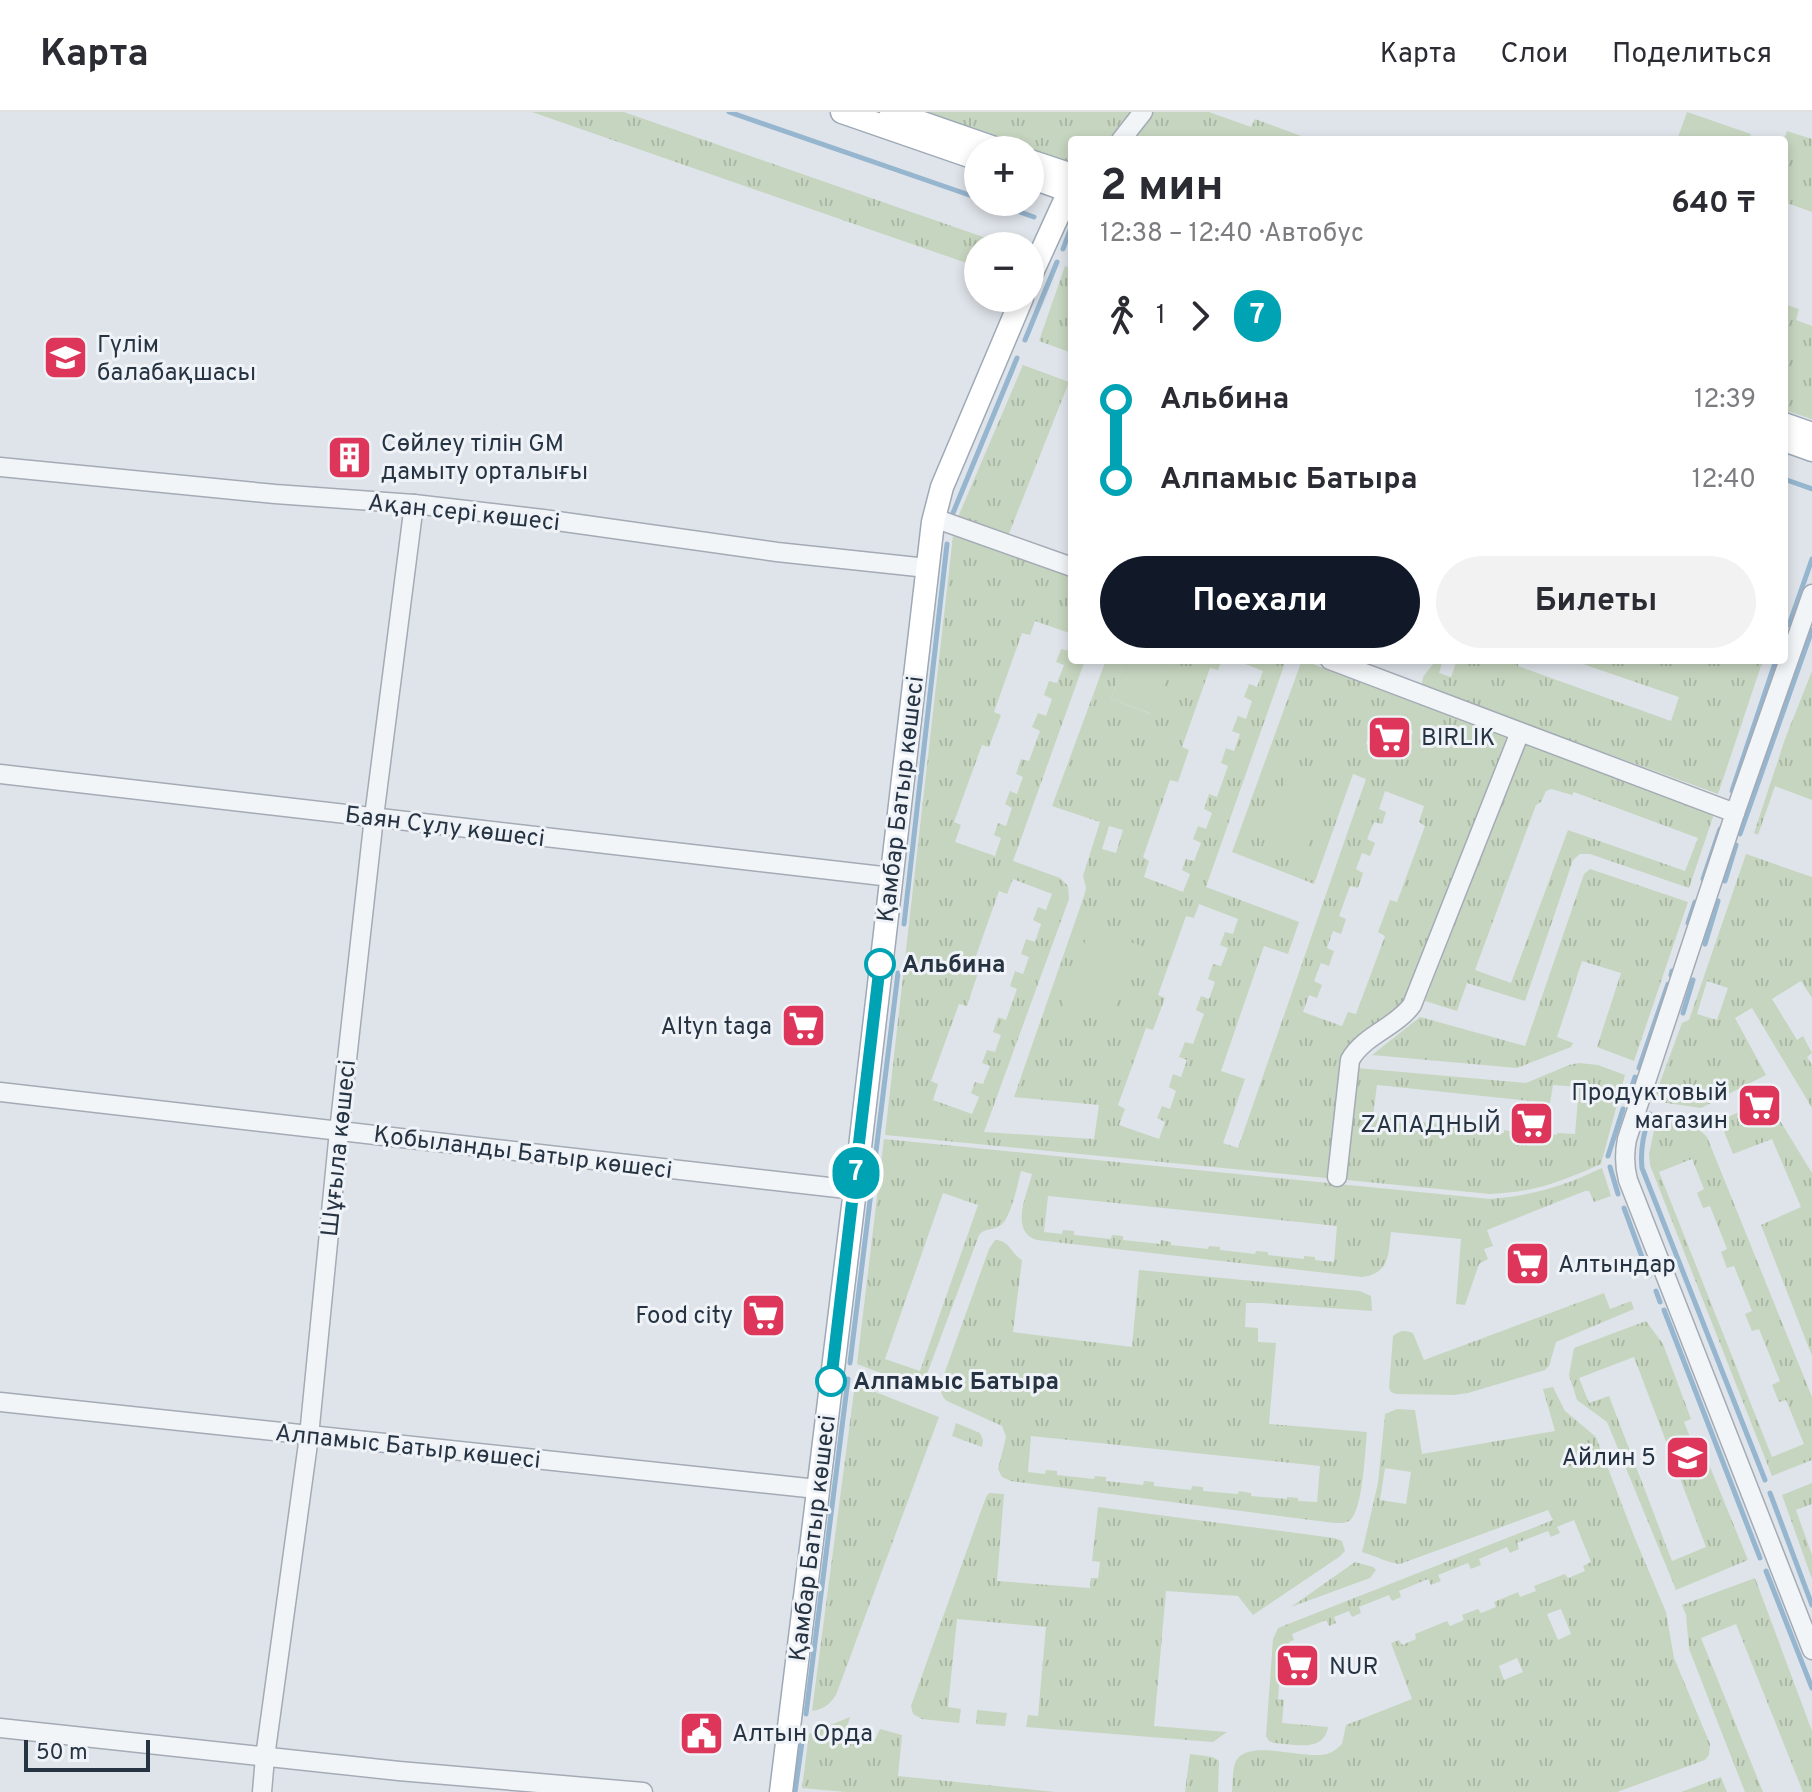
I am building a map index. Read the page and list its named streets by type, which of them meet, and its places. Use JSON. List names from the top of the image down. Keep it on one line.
{"streets":{"main road":["Қамбар Батыр көшесі"],"street":["Ақан сері көшесі","Баян Сұлу көшесі","Шұғыла көшесі","Қобыланды Батыр көшесі","Алпамыс Батыр көшесі"]},"crossings":[["Ақан сері көшесі","Қамбар Батыр көшесі"],["Ақан сері көшесі","Шұғыла көшесі"],["Қамбар Батыр көшесі","Баян Сұлу көшесі"],["Қамбар Батыр көшесі","Қобыланды Батыр көшесі"],["Қамбар Батыр көшесі","Алпамыс Батыр көшесі"],["Баян Сұлу көшесі","Шұғыла көшесі"],["Шұғыла көшесі","Қобыланды Батыр көшесі"],["Шұғыла көшесі","Алпамыс Батыр көшесі"]],"places":{"school or university":["Гүлім балабақшасы","Айлин 5"],"building":["Сөйлеу тілін GM дамыту орталығы"],"supermarket":["BIRLIK","Altyn taga","Продуктовый магазин","ZАПАДНЫЙ","Алтындар","Food city","NUR"],"other":["Альбина","Алпамыс Батыра"],"public building":["Алтын Орда"]},"lines":["bus line 7"],"scale_bar":"50 m","page":{"header":"Карта","nav":["Карта","Слои","Поделиться"],"on_map":"7","map_buttons":["+","−"],"heading":["2 мин","12:38 – 12:40 · Автобус","640 ₸"],"legs":["1","7"],"list":[{"name":"Альбина","value":"12:39"},{"name":"Алпамыс Батыра","value":"12:40"}],"buttons":["Поехали","Билеты"],"scale":"50 m"}}
